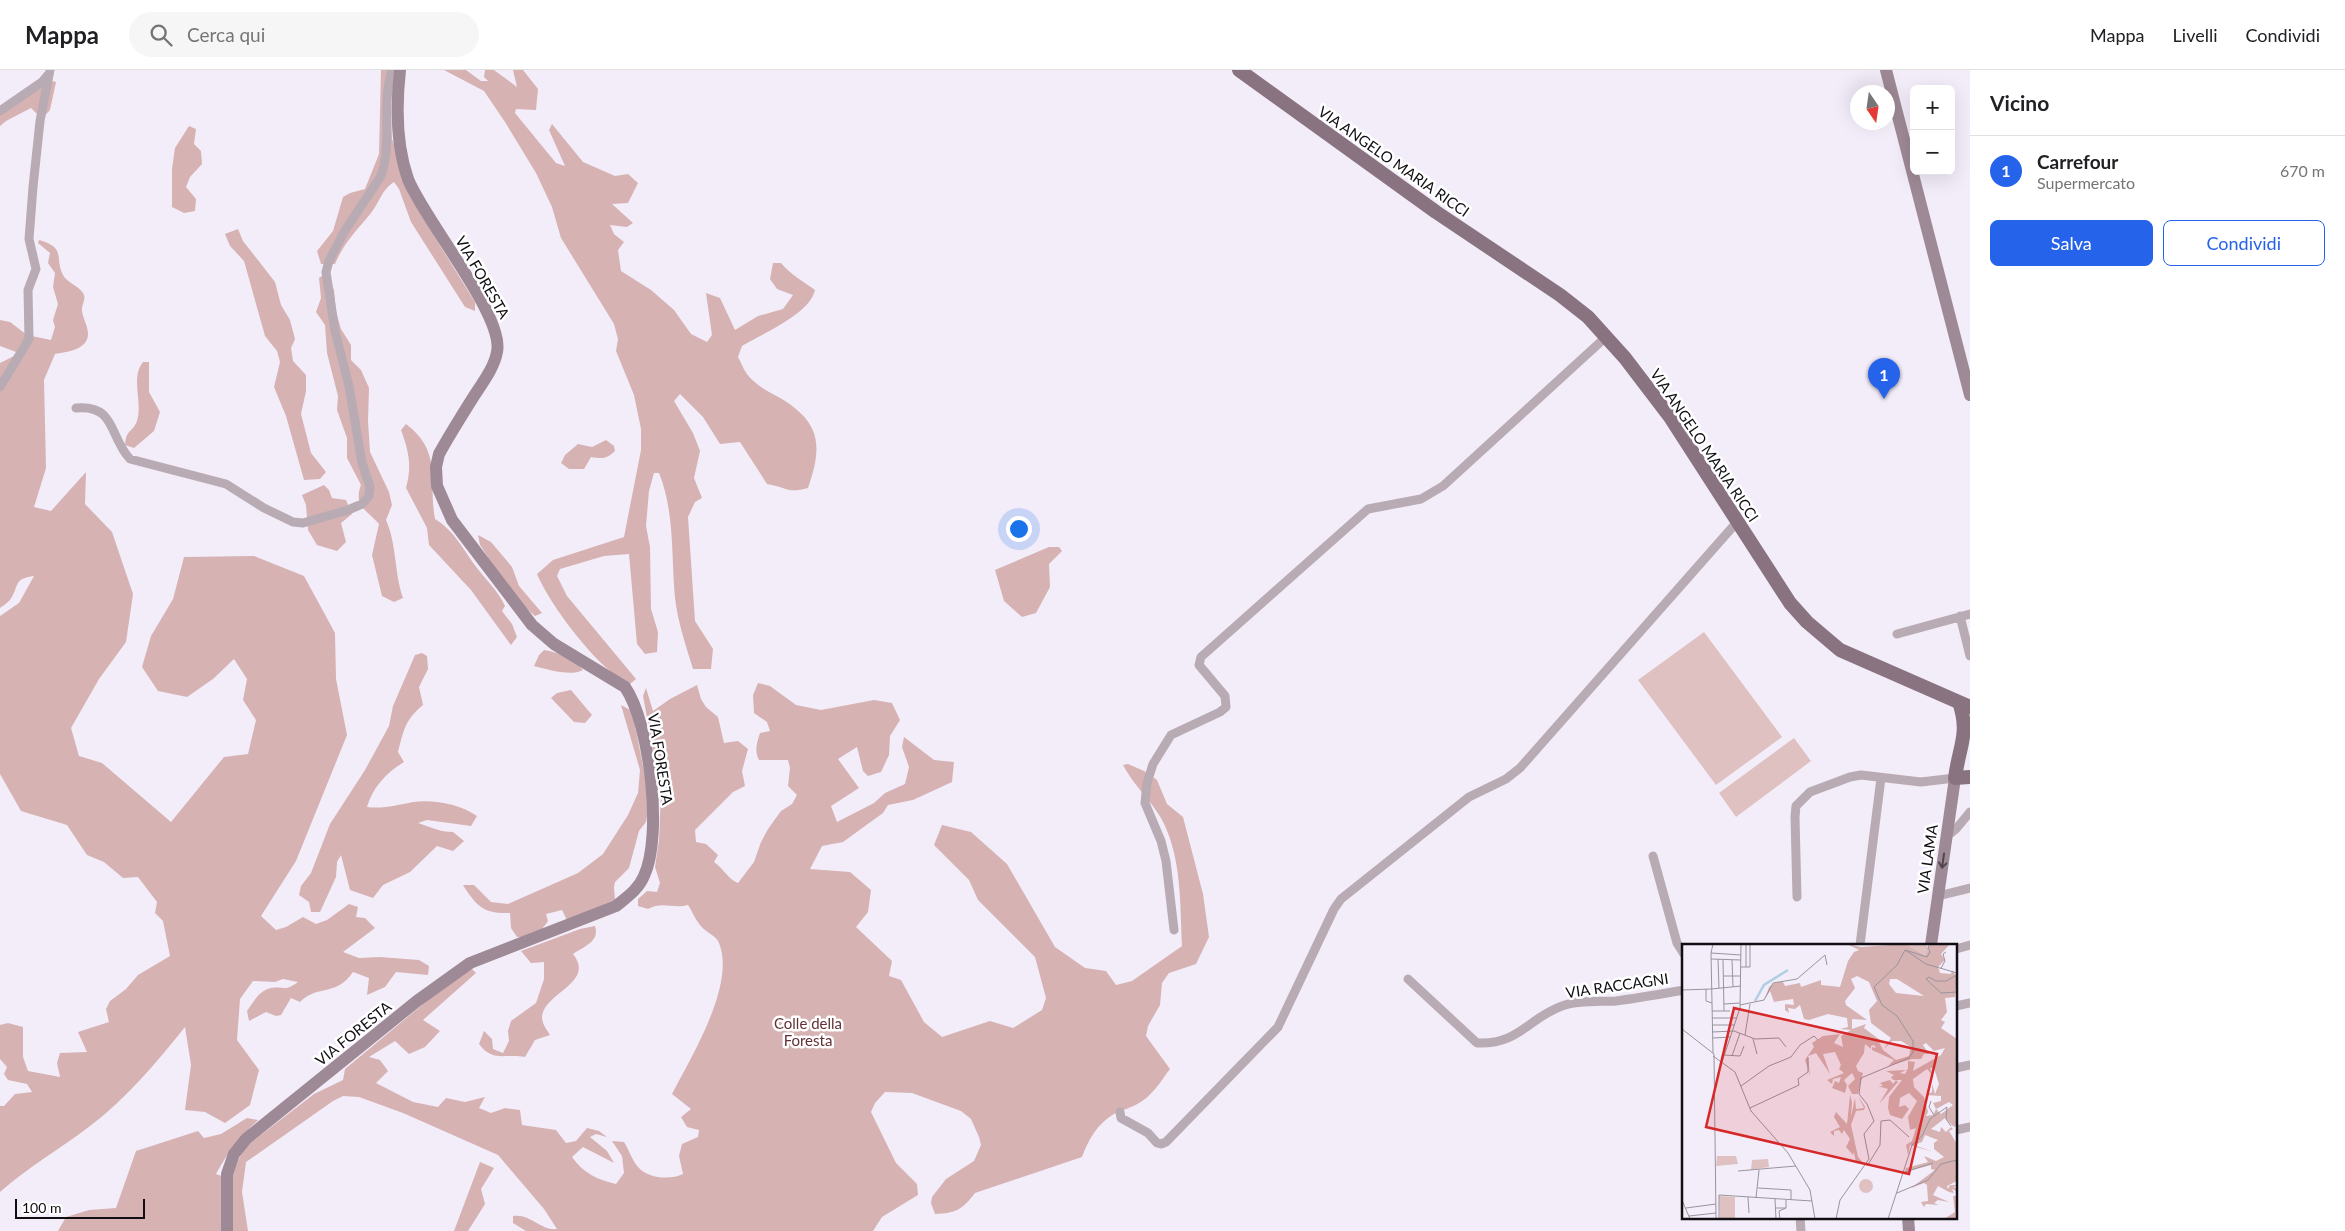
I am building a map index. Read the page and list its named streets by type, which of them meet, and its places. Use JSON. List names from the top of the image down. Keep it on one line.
{"streets":{"main road":["VIA ANGELO MARIA RICCI","VIA FORESTA","VIA LAMA"],"street":["VIA RACCAGNI"]},"crossings":[["VIA ANGELO MARIA RICCI","VIA LAMA"]],"parks":["Colle della Foresta"],"scale_bar":"100 m","north":"bottom","page":{"header":"Mappa","search":"Cerca qui","nav":["Mappa","Livelli","Condividi"],"heading":"Vicino","map_buttons":["+","−"],"list":[{"mark":"1","name":"Carrefour","note":"Supermercato","value":"670 m"}],"buttons":["Salva","Condividi"],"pins":"1","scale":"100 m"}}
